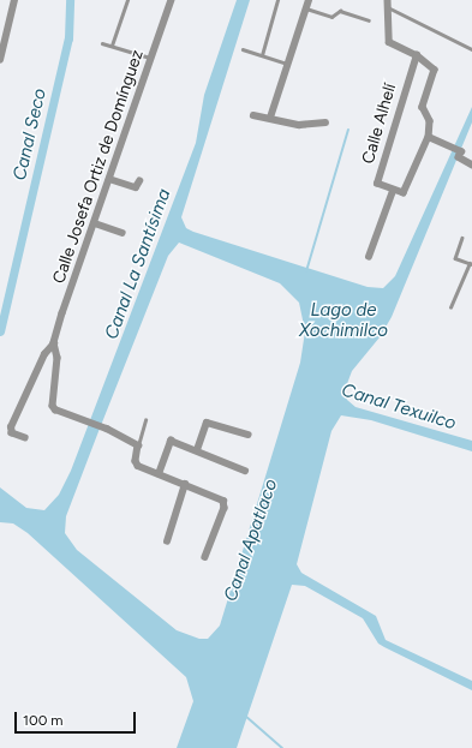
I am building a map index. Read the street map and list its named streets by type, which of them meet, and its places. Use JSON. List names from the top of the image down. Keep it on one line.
{"streets":{"street":["Calle Alhelí","Calle Josefa Ortiz de Domínguez"]},"water":["Canal Seco","Canal La Santísima","Lago de Xochimilco","Canal Texuilco","Canal Apatlaco"],"scale_bar":"100 m"}
